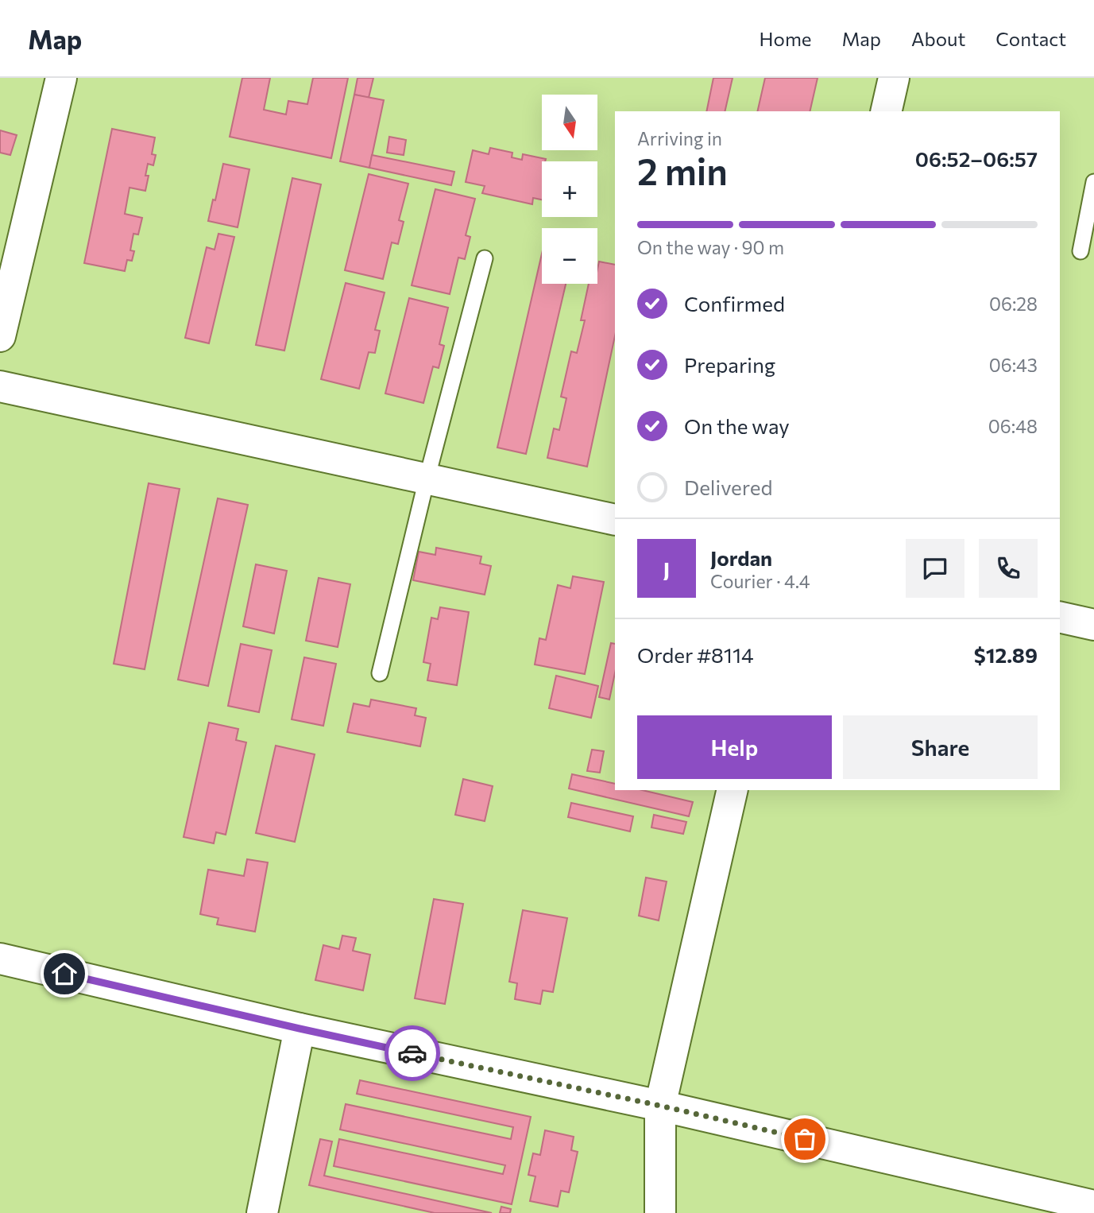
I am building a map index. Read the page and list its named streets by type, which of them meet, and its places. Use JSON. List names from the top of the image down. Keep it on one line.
{"north":"bottom","page":{"header":"Map","nav":["Home","Map","About","Contact"],"map_buttons":["+","−"],"heading":["2 min","Arriving in","06:52–06:57"],"panel":["Jordan","Courier · 4.4","Order #8114","$12.89"],"bar":"On the way · 90 m","list":[["Confirmed","06:28"],["Preparing","06:43"],["On the way","06:48"],"Delivered"],"round":"J","buttons":["Help","Share"]}}
